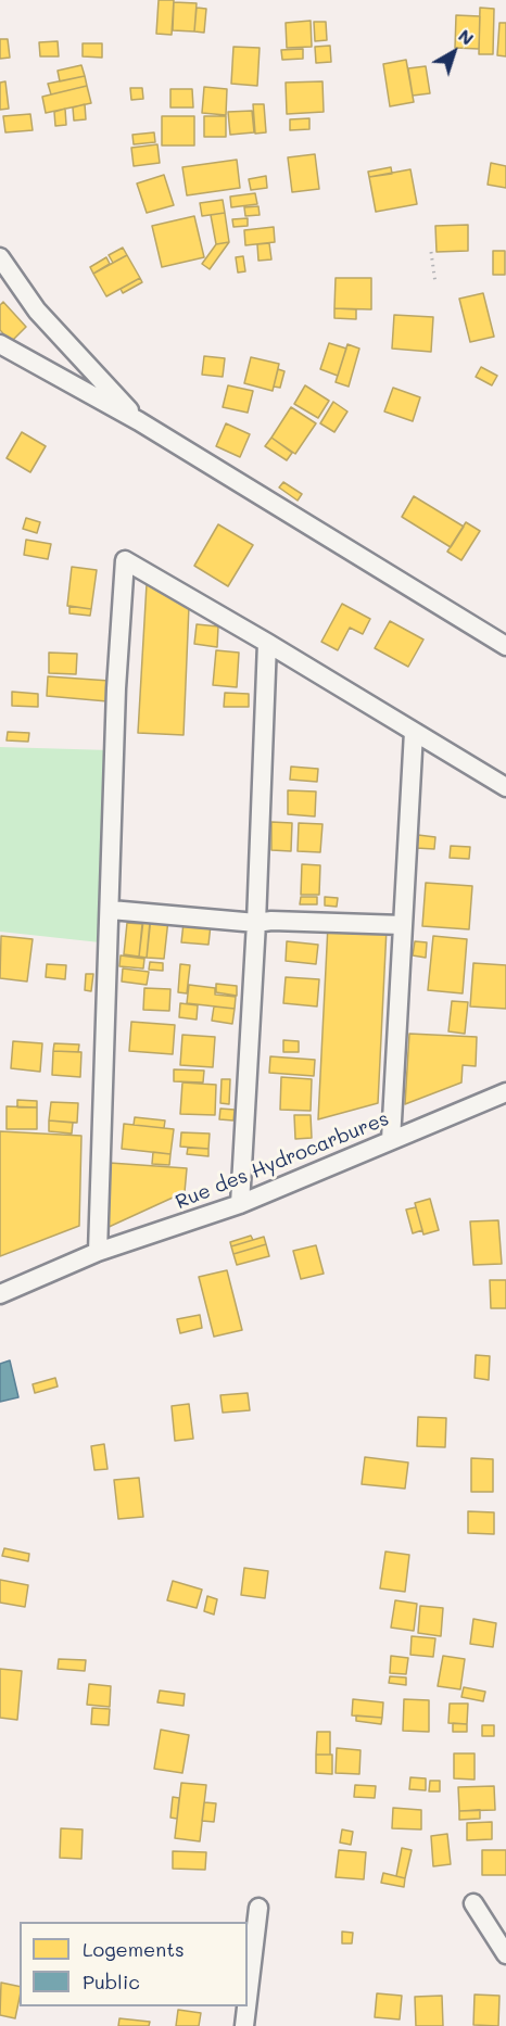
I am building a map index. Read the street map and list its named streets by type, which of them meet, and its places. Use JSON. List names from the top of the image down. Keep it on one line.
{"streets":{"street":["Rue des Hydrocarbures"]},"legend":["Logements","Public"],"north":"top right"}
